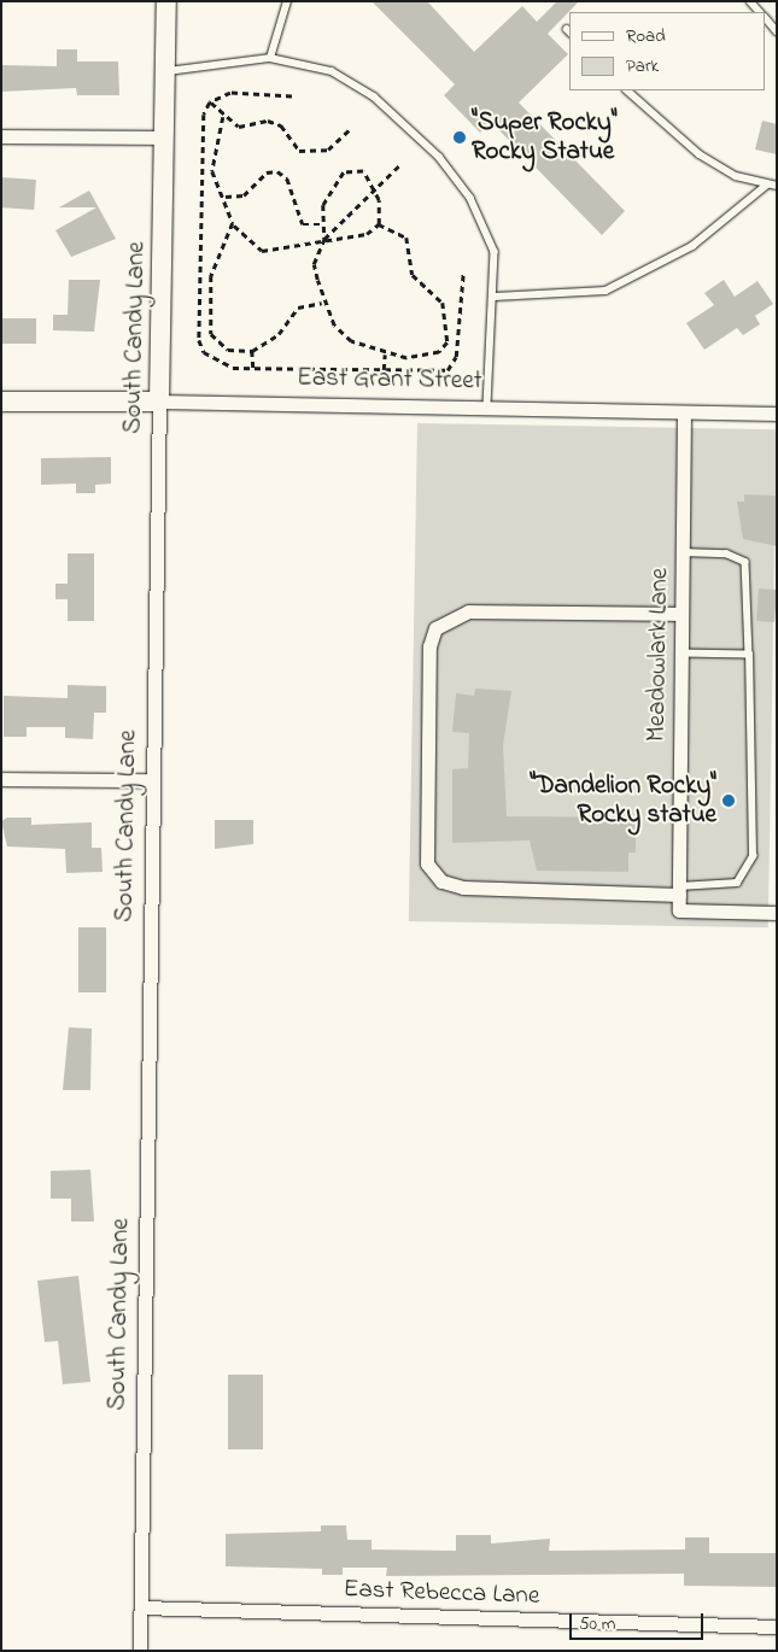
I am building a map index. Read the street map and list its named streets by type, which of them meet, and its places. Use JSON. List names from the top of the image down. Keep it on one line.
{"streets":{"main road":["South Candy Lane","East Grant Street"],"street":["Meadowlark Lane","East Rebecca Lane"]},"crossings":[["South Candy Lane","East Grant Street"],["South Candy Lane","East Rebecca Lane"],["East Grant Street","Meadowlark Lane"]],"places":["\"Super Rocky\" Rocky Statue","\"Dandelion Rocky\" Rocky statue"],"legend":["Road","Park"],"scale_bar":"50 m"}
